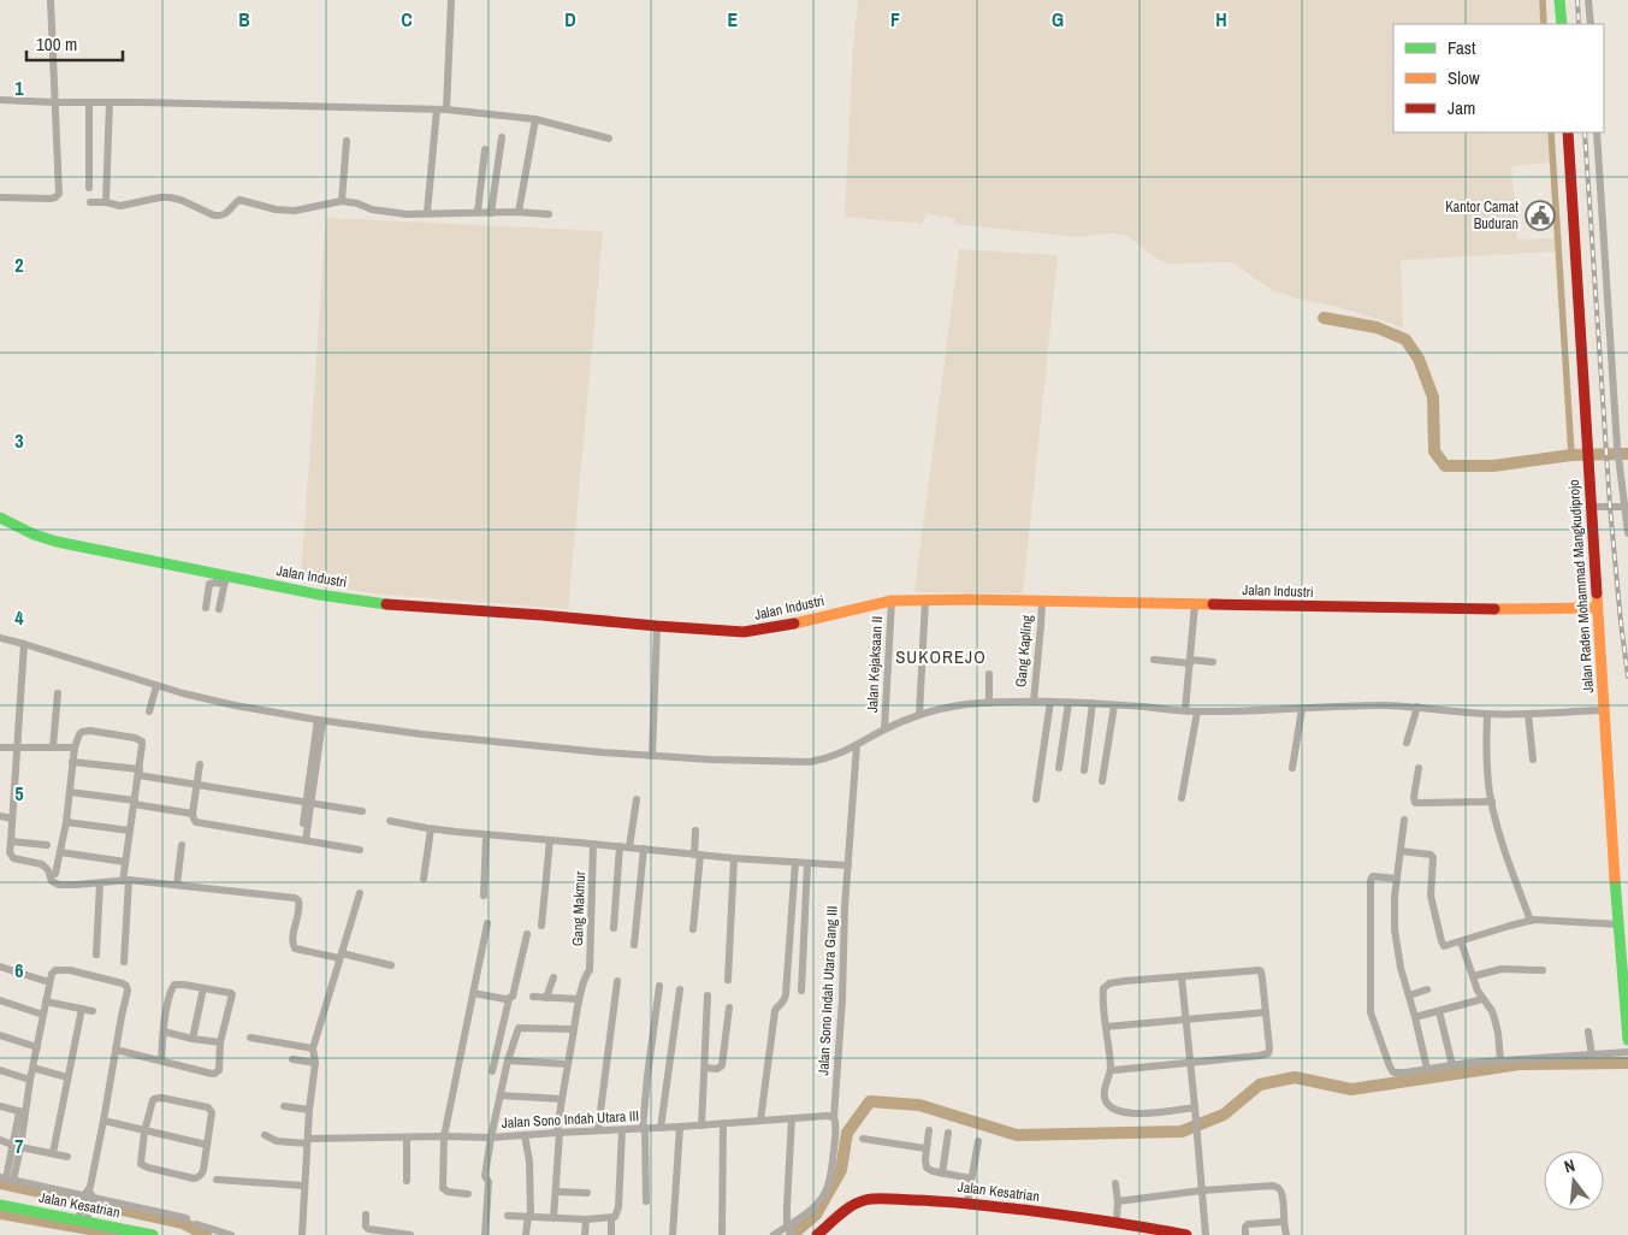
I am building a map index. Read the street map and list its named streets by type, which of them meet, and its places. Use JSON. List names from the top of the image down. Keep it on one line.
{"streets":{"main road":["Jalan Industri","Jalan Raden Mohammad Mangkudiprojo","Jalan Kesatrian"],"street":["Gang Kapling","Jalan Kejaksaan II","Gang Makmur","Jalan Sono Indah Utara Gang III","Jalan Sono Indah Utara III"]},"crossings":[["Jalan Industri","Jalan Raden Mohammad Mangkudiprojo"],["Jalan Industri","Gang Kapling"],["Jalan Industri","Jalan Kejaksaan II"],["Gang Makmur","Jalan Sono Indah Utara III"],["Jalan Sono Indah Utara Gang III","Jalan Sono Indah Utara III"]],"districts":["SUKOREJO"],"places":{"public building":["Kantor Camat Buduran"]},"legend":["Fast","Slow","Jam"],"scale_bar":"100 m","north":"top","grid":{"columns":["B","C","D","E","F","G","H"],"rows":["1","2","3","4","5","6","7"]}}
